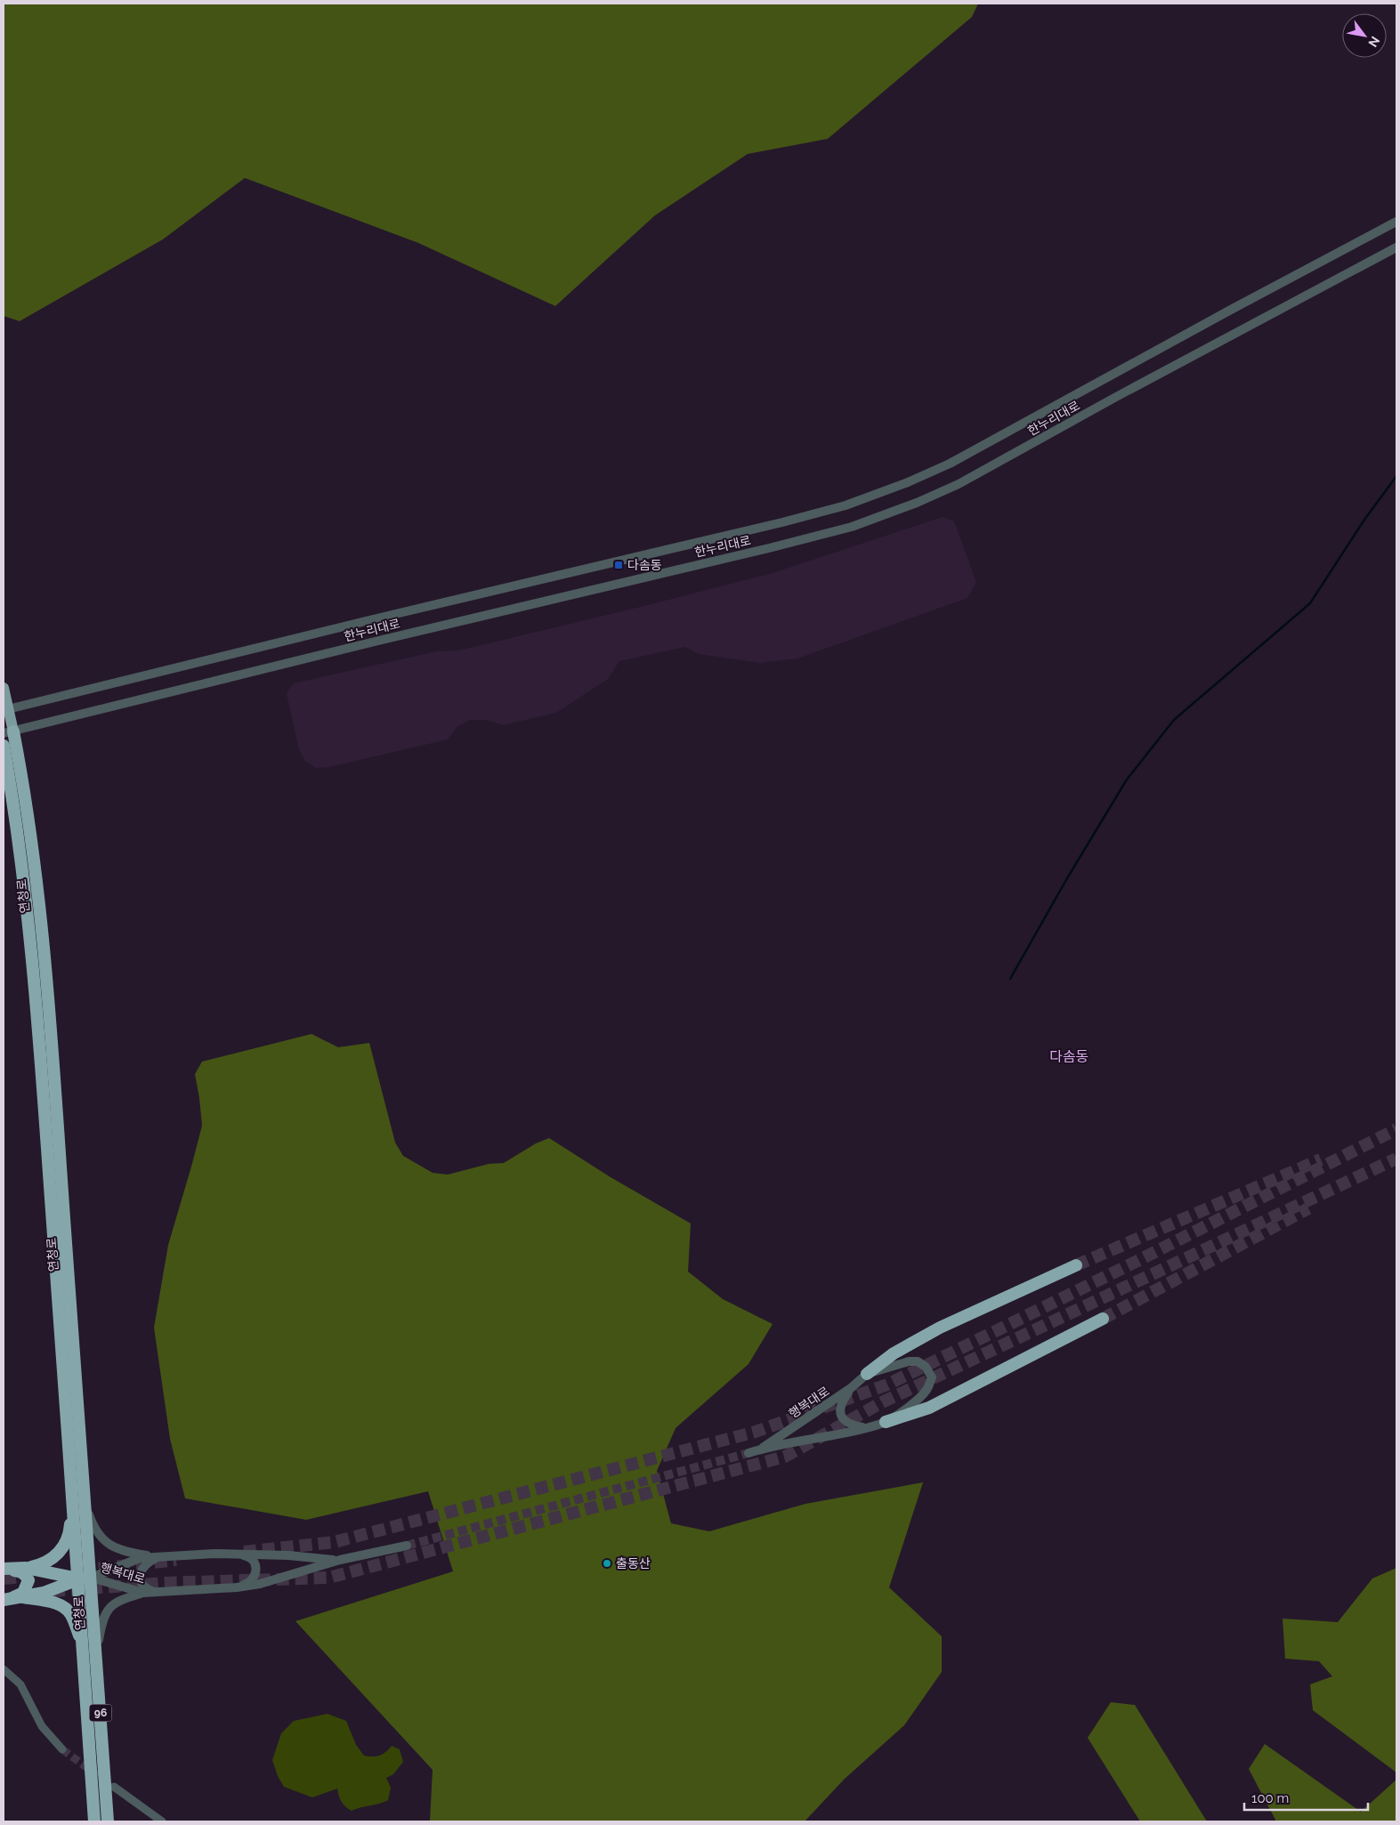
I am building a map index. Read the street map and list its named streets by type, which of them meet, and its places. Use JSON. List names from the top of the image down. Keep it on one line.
{"streets":{"highway":["연청로","96"],"street":["한누리대로","행복대로"]},"crossings":[["한누리대로","연청로"],["연청로","행복대로"]],"districts":["다솜동"],"places":{"transit":["다솜동"],"other":["출동산"]},"scale_bar":"100 m","north":"bottom right"}
